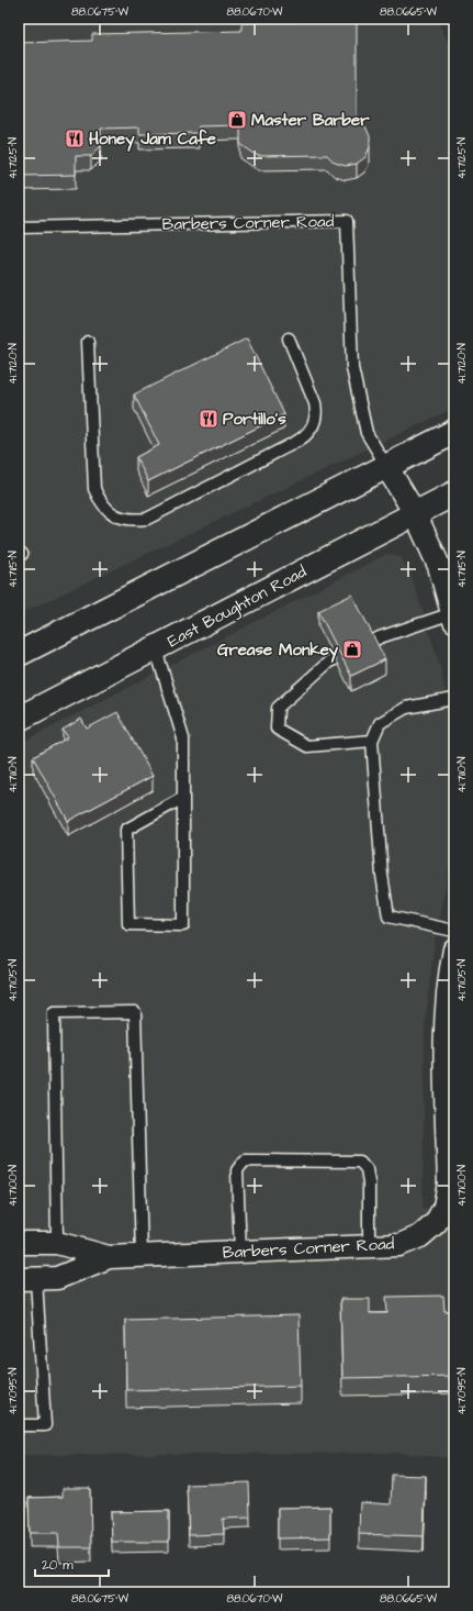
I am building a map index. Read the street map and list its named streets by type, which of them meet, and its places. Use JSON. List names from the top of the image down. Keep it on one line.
{"streets":{"main road":["East Boughton Road"],"street":["Barbers Corner Road"]},"crossings":[["Barbers Corner Road","East Boughton Road"]],"places":{"shop":["Master Barber","Grease Monkey"],"restaurant":["Honey Jam Cafe","Portillo's"]},"scale_bar":"20 m","coordinates":["88.0675°W","88.0670°W","88.0665°W","41.7125°N","41.7120°N","41.7115°N","41.7110°N","41.7105°N","41.7100°N","41.7095°N"]}
